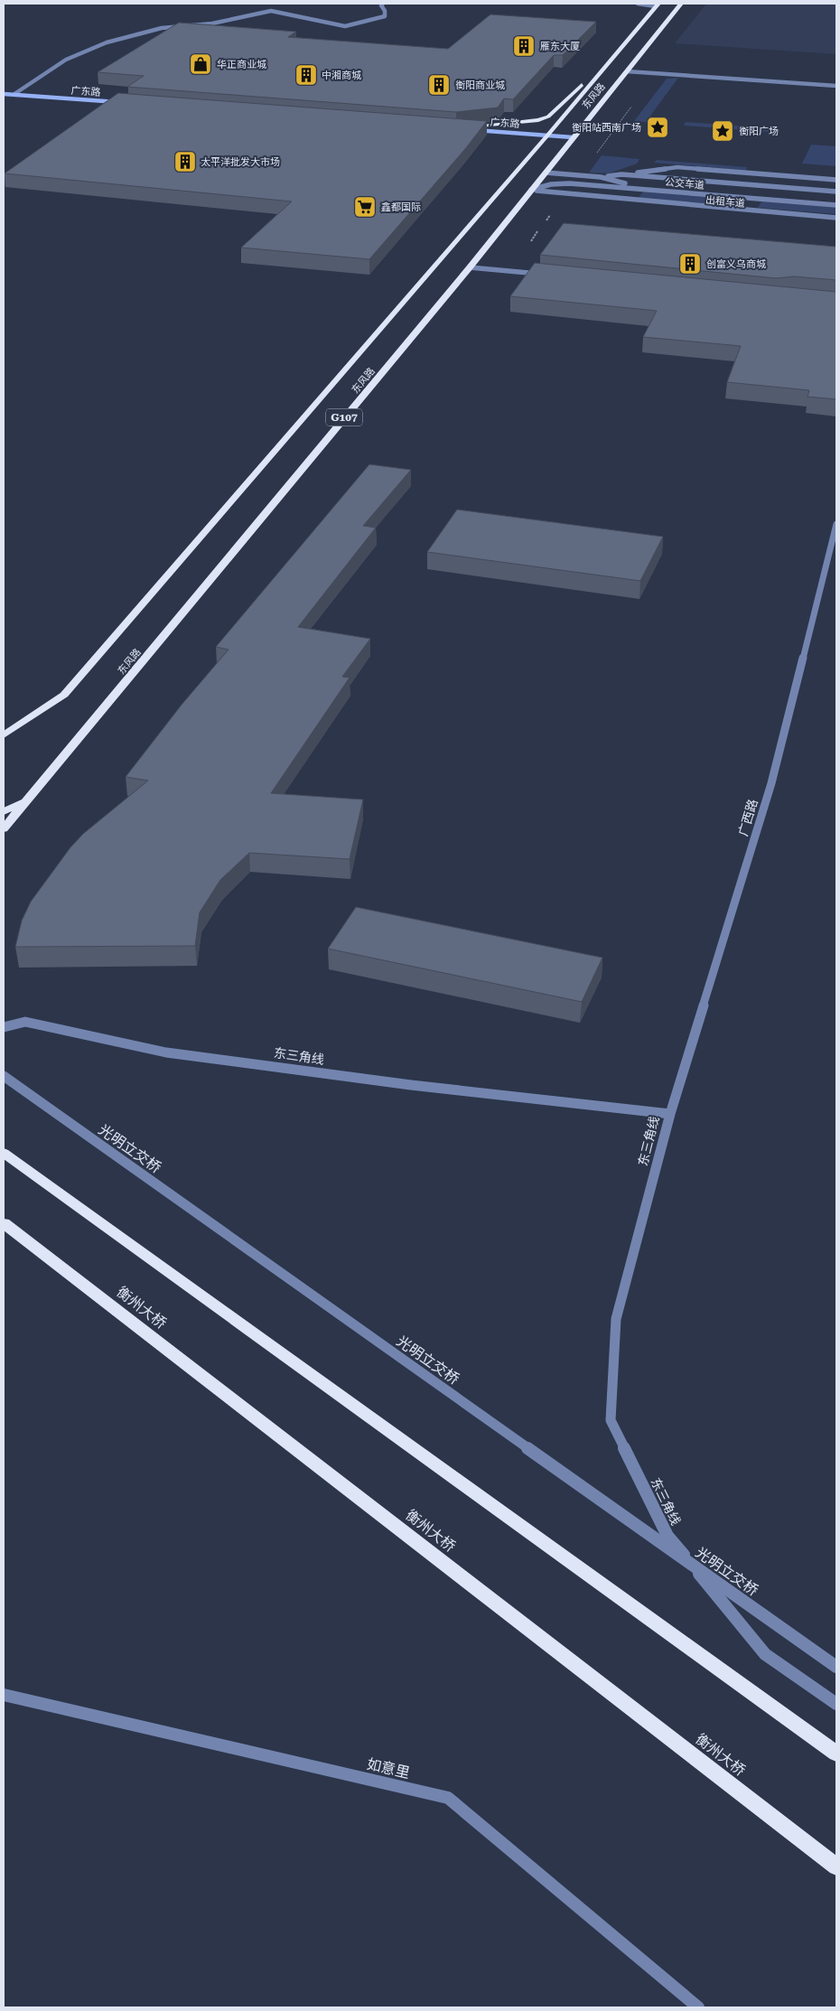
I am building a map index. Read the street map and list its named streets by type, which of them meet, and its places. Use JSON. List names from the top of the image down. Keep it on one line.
{"streets":{"highway":["东风路","G107","衡州大桥"],"main road":["广东路"],"street":["公交车道","出租车道","广西路","东三角线","光明立交桥","如意里"]},"crossings":[["广东路","东风路"],["东风路","公交车道"],["东风路","出租车道"],["东风路","G107"],["公交车道","出租车道"],["广西路","东三角线"]],"places":{"building":["雁东大厦","中湘商城","衡阳商业城","太平洋批发大市场","创富义乌商城"],"shop":["华正商业城"],"place":["衡阳站西南广场","衡阳广场"],"supermarket":["鑫都国际"]}}
